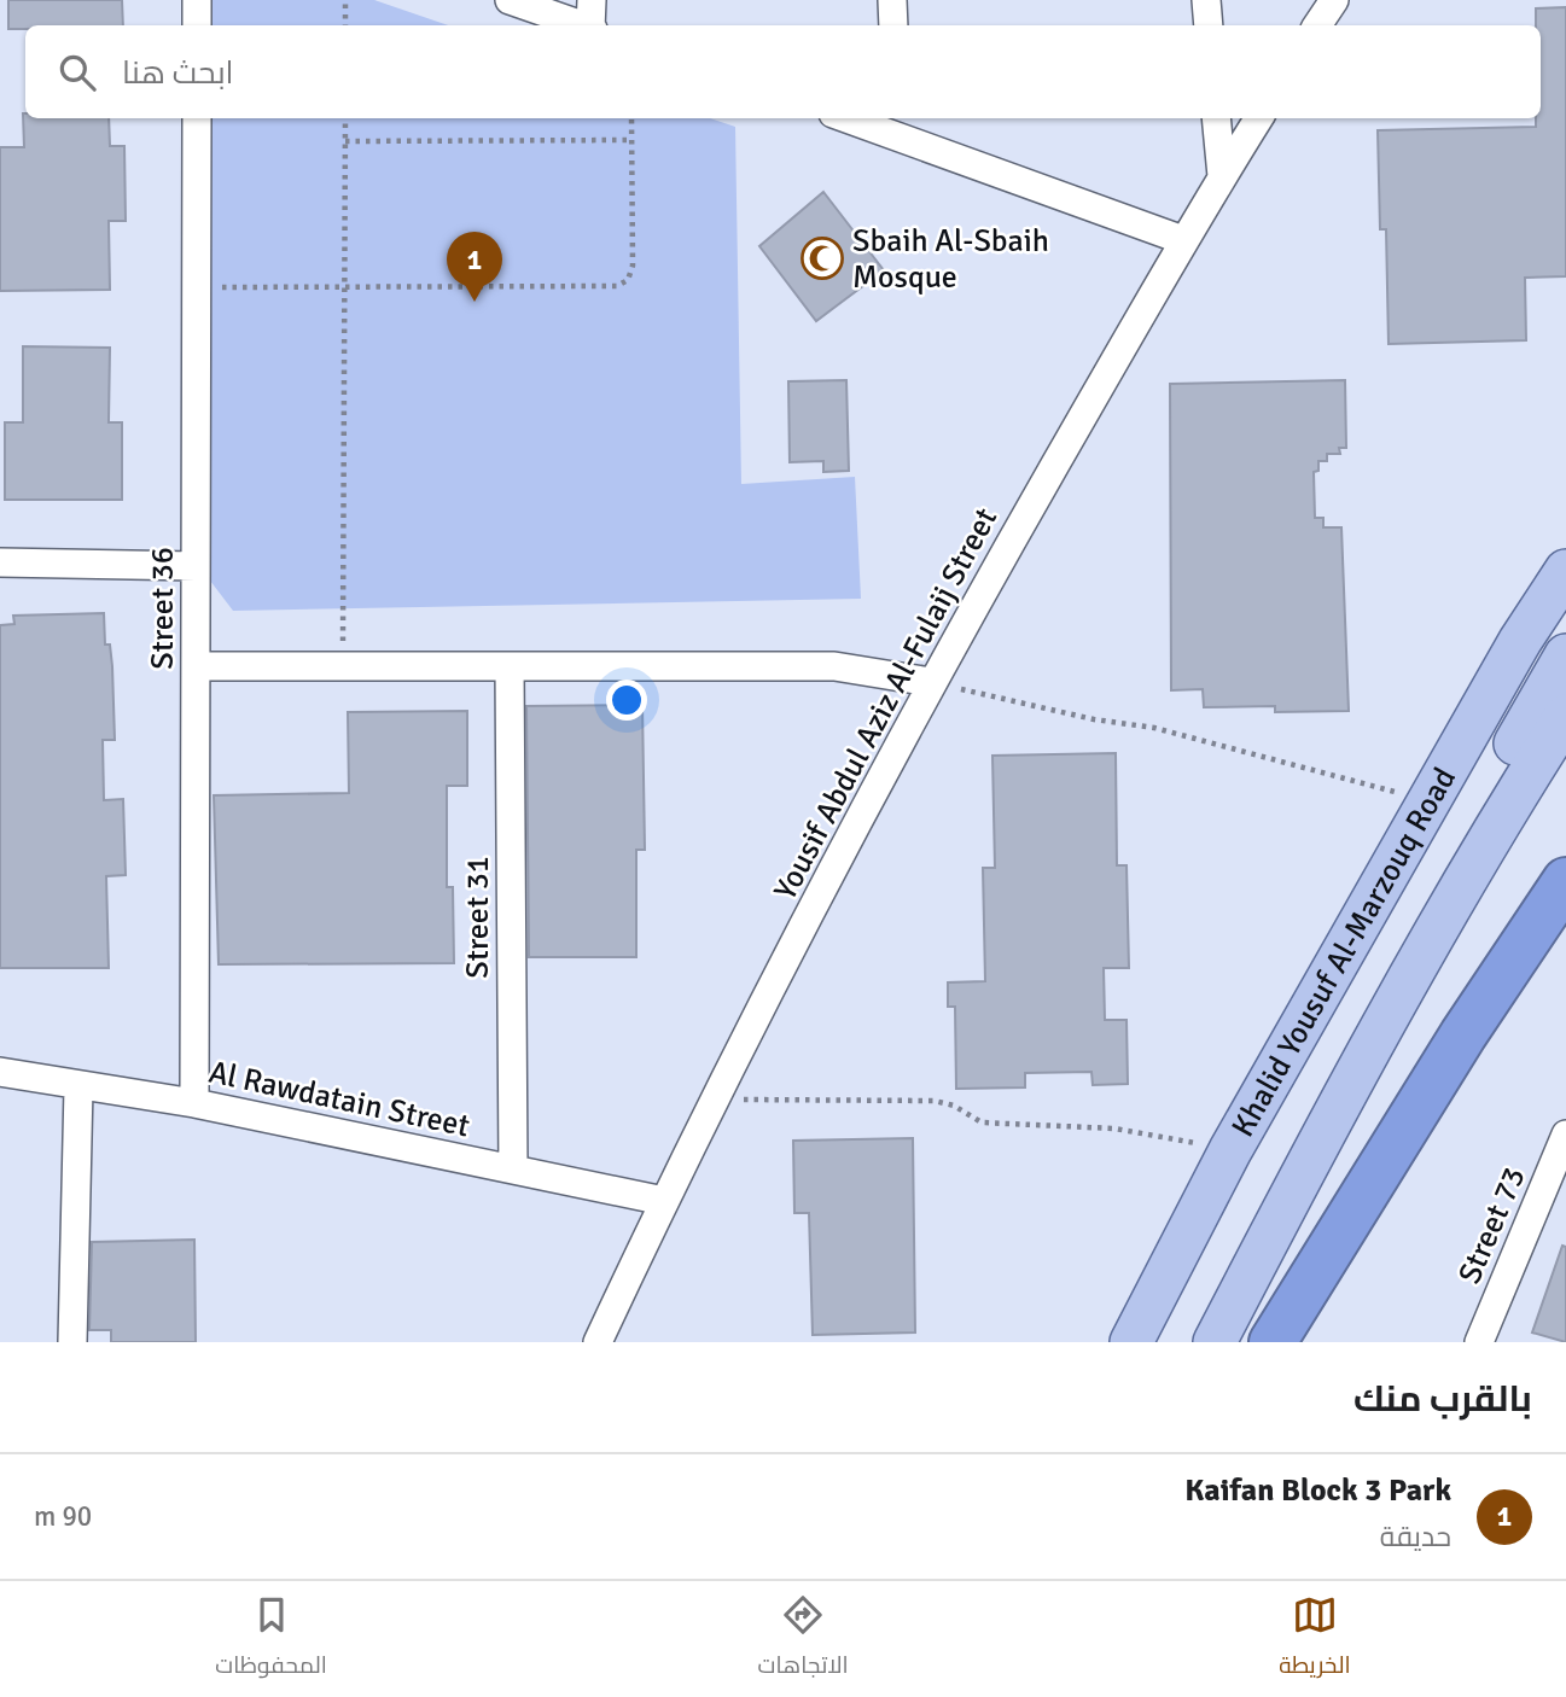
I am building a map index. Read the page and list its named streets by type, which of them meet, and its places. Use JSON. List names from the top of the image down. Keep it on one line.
{"streets":{"main road":["Khalid Yousuf Al-Marzouq Road"],"street":["Street 36","Yousif Abdul Aziz Al-Fulaij Street","Street 31","Al Rawdatain Street","Street 73"]},"crossings":[["Street 36","Al Rawdatain Street"],["Yousif Abdul Aziz Al-Fulaij Street","Al Rawdatain Street"],["Street 31","Al Rawdatain Street"]],"places":{"mosque":["Sbaih Al-Sbaih Mosque"]},"page":{"search":"ابحث هنا","pins":"1","heading":"بالقرب منك","list":[{"mark":"1","name":"Kaifan Block 3 Park","note":"حديقة","value":"90 m"}],"nav":["الخريطة","الاتجاهات","المحفوظات"]}}
